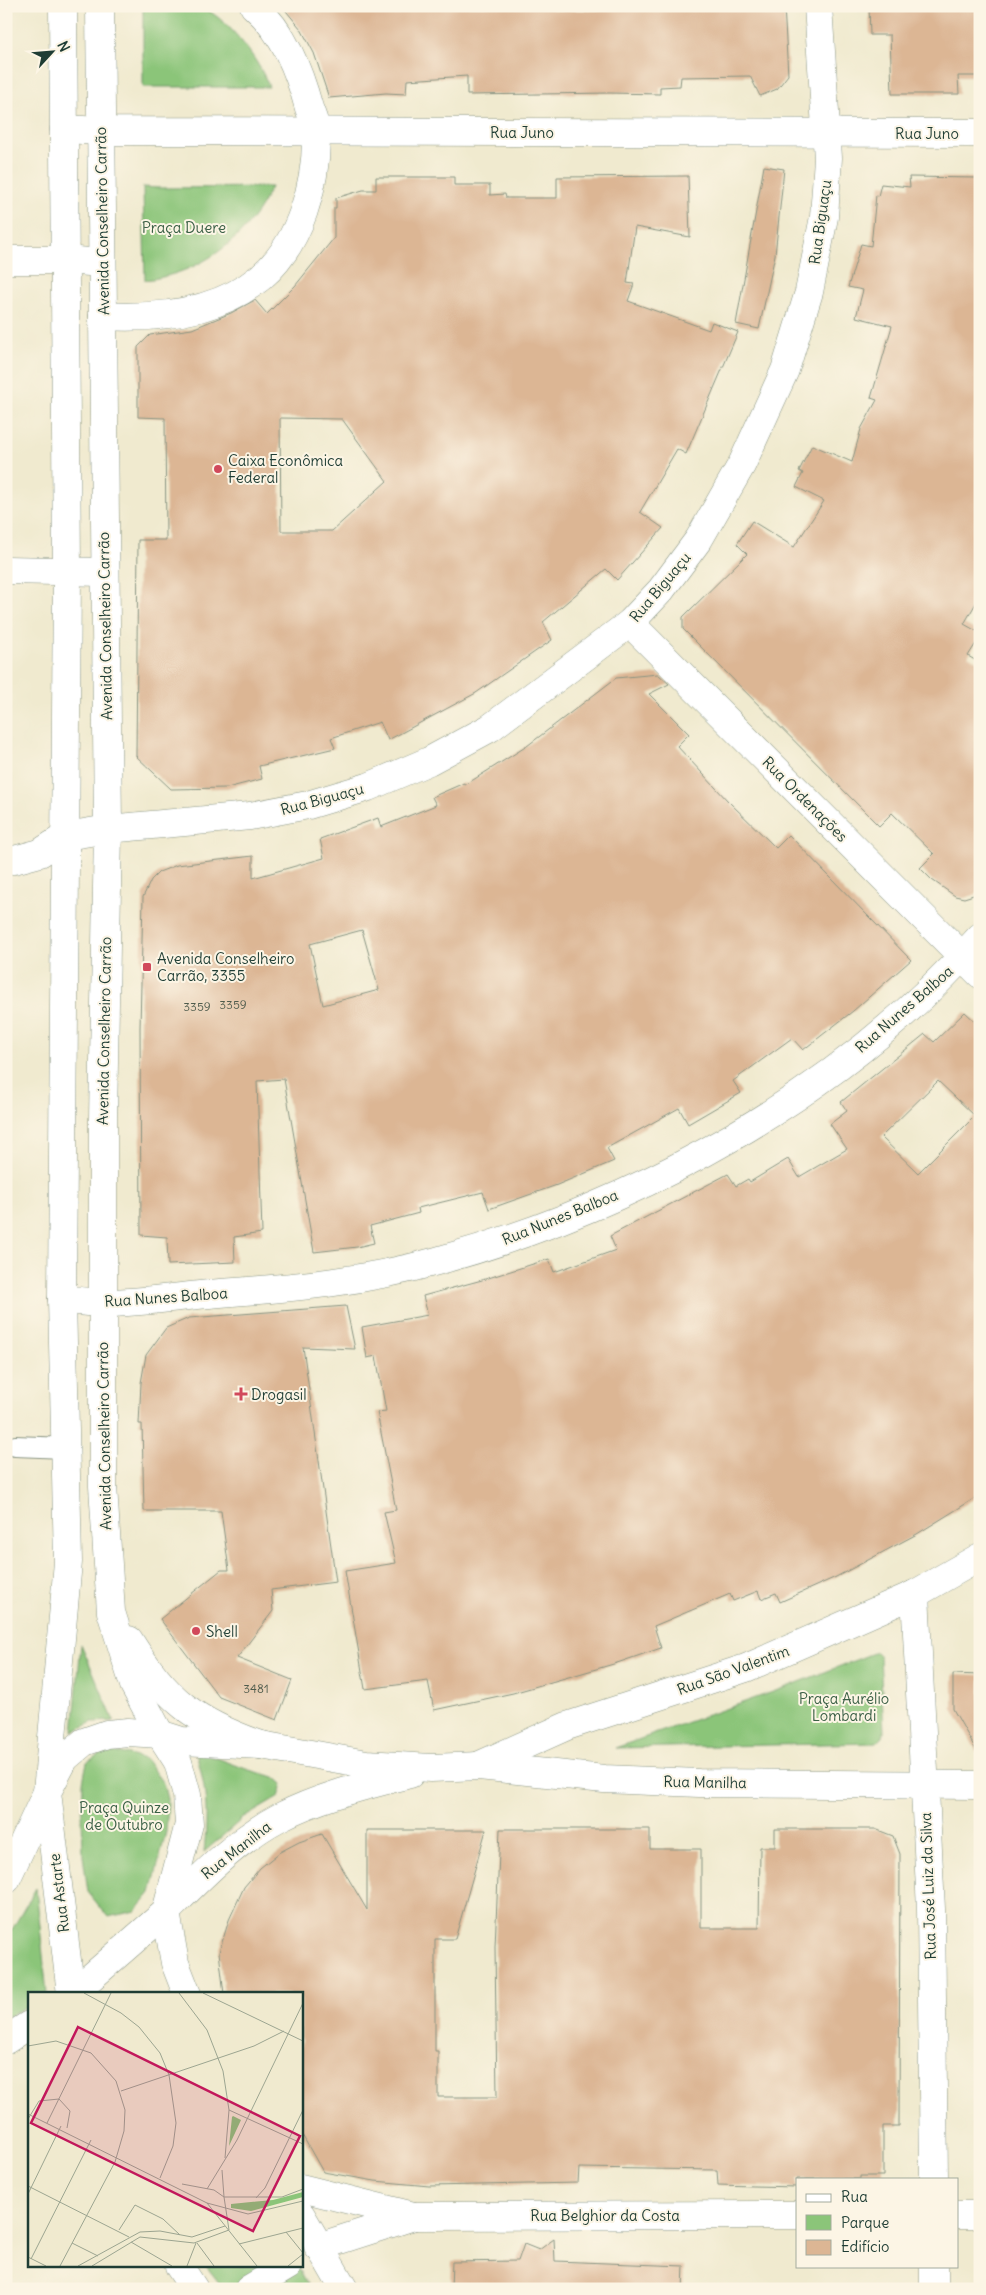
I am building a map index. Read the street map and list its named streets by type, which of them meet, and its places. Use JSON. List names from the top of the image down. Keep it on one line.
{"streets":{"street":["Rua Juno","Avenida Conselheiro Carrão","Rua Biguaçu","Rua Ordenações","Rua Nunes Balboa","Rua São Valentim","Rua Manilha","Rua José Luiz da Silva","Rua Astarte","Rua Belghior da Costa"]},"crossings":[["Rua Juno","Avenida Conselheiro Carrão"],["Rua Juno","Rua Biguaçu"],["Avenida Conselheiro Carrão","Rua Biguaçu"],["Avenida Conselheiro Carrão","Rua Nunes Balboa"],["Avenida Conselheiro Carrão","Rua Manilha"],["Rua Biguaçu","Rua Ordenações"],["Rua Ordenações","Rua Nunes Balboa"],["Rua São Valentim","Rua Manilha"],["Rua São Valentim","Rua José Luiz da Silva"],["Rua Manilha","Rua José Luiz da Silva"],["Rua Manilha","Rua Astarte"]],"parks":["Praça Duere","Praça Aurélio Lombardi","Praça Quinze de Outubro"],"places":{"other":["Caixa Econômica Federal","Shell"],"transit":["Avenida Conselheiro Carrão, 3355"],"health":["Drogasil"]},"house_numbers":["3359","3359","3481"],"legend":["Rua","Parque","Edifício"],"north":"top right"}
